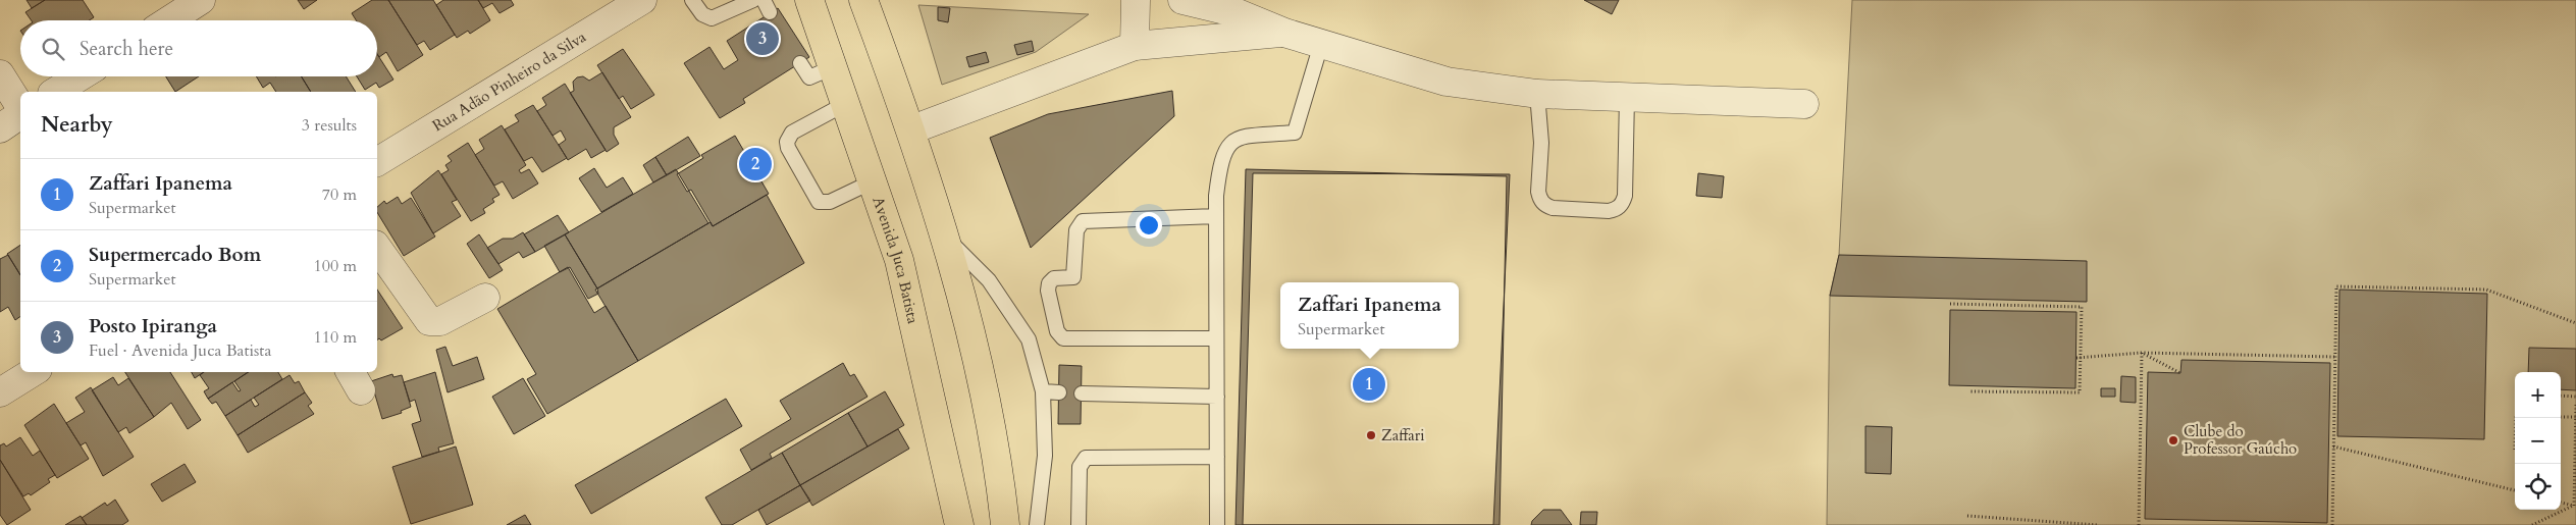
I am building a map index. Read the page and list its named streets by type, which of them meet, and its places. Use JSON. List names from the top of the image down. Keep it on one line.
{"streets":{"main road":["Avenida Juca Batista"],"street":["Rua Adão Pinheiro da Silva"]},"places":["Zaffari","Clube do Professor Gaúcho"],"page":{"pins":["3","2","1"],"search":"Search here","heading":["Nearby","3 results"],"list":[{"mark":"1","name":"Zaffari Ipanema","note":"Supermarket","value":"70 m"},{"mark":"2","name":"Supermercado Bom","note":"Supermarket","value":"100 m"},{"mark":"3","name":"Posto Ipiranga","note":"Fuel · Avenida Juca Batista","value":"110 m"}],"popup":["Zaffari Ipanema","Supermarket"],"map_buttons":["+","−"]}}
